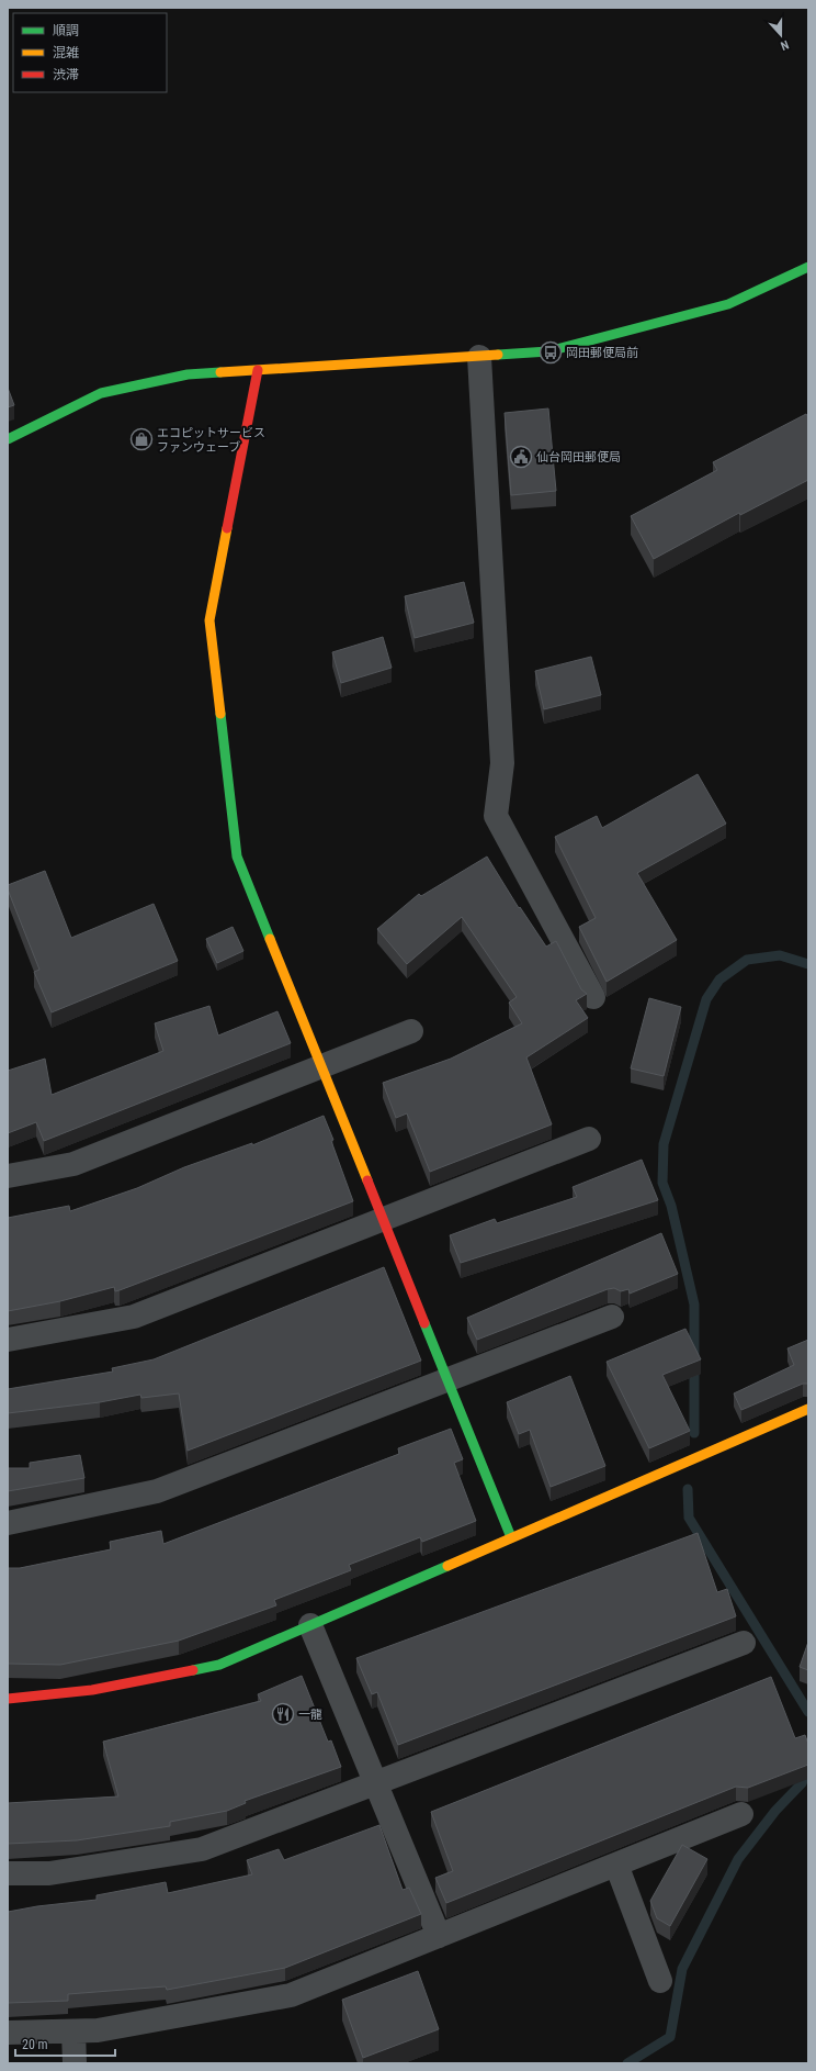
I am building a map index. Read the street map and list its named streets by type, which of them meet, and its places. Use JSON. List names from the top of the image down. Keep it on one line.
{"places":{"bus stop":["岡田郵便局前"],"shop":["エコピットサービス ファンウェーブ"],"public building":["仙台岡田郵便局"],"restaurant":["一龍"]},"legend":["順調","混雑","渋滞"],"scale_bar":"20 m","north":"bottom"}
